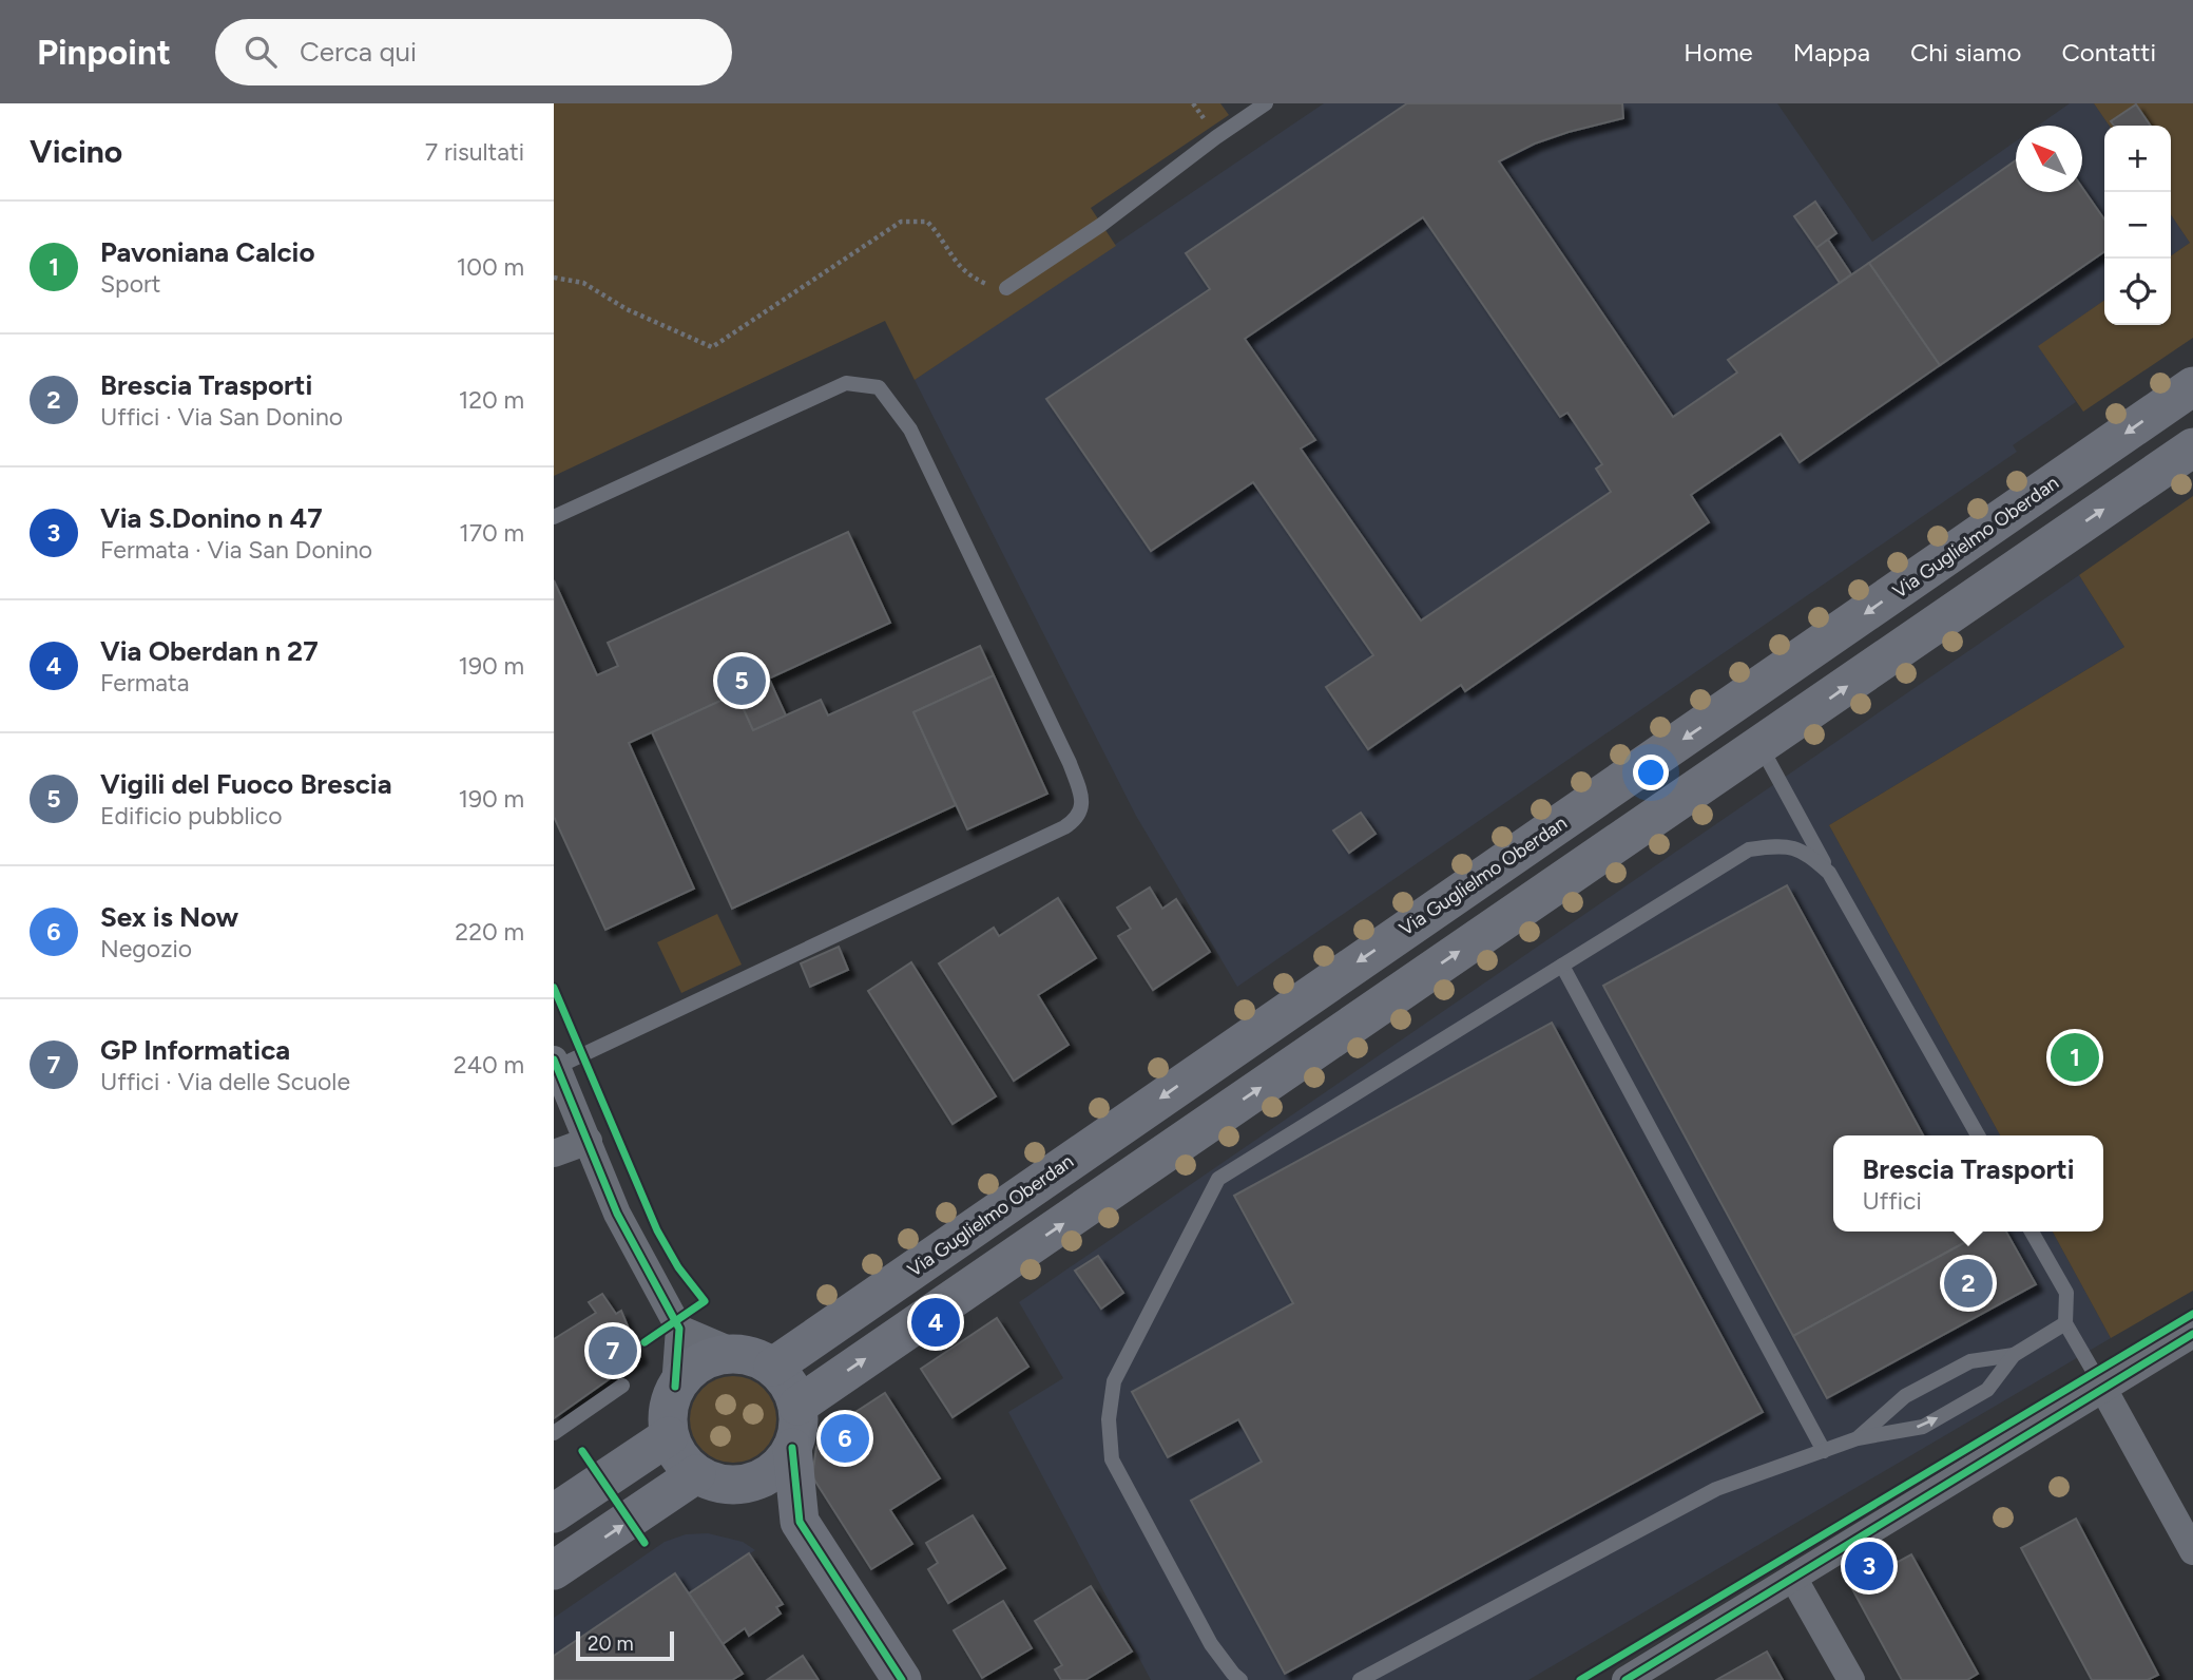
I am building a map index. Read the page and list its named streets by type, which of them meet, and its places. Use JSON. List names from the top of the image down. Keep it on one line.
{"streets":{"main road":["Via Guglielmo Oberdan"]},"scale_bar":"20 m","north":"top left","page":{"header":"Pinpoint","search":"Cerca qui","nav":["Home","Mappa","Chi siamo","Contatti"],"heading":["Vicino","7 risultati"],"map_buttons":["+","−"],"list":[{"mark":"1","name":"Pavoniana Calcio","note":"Sport","value":"100 m"},{"mark":"2","name":"Brescia Trasporti","note":"Uffici · Via San Donino","value":"120 m"},{"mark":"3","name":"Via S.Donino n 47","note":"Fermata · Via San Donino","value":"170 m"},{"mark":"4","name":"Via Oberdan n 27","note":"Fermata","value":"190 m"},{"mark":"5","name":"Vigili del Fuoco Brescia","note":"Edificio pubblico","value":"190 m"},{"mark":"6","name":"Sex is Now","note":"Negozio","value":"220 m"},{"mark":"7","name":"GP Informatica","note":"Uffici · Via delle Scuole","value":"240 m"}],"pins":["5","1","2","4","7","6","3"],"popup":["Brescia Trasporti","Uffici"],"scale":"20 m"}}
